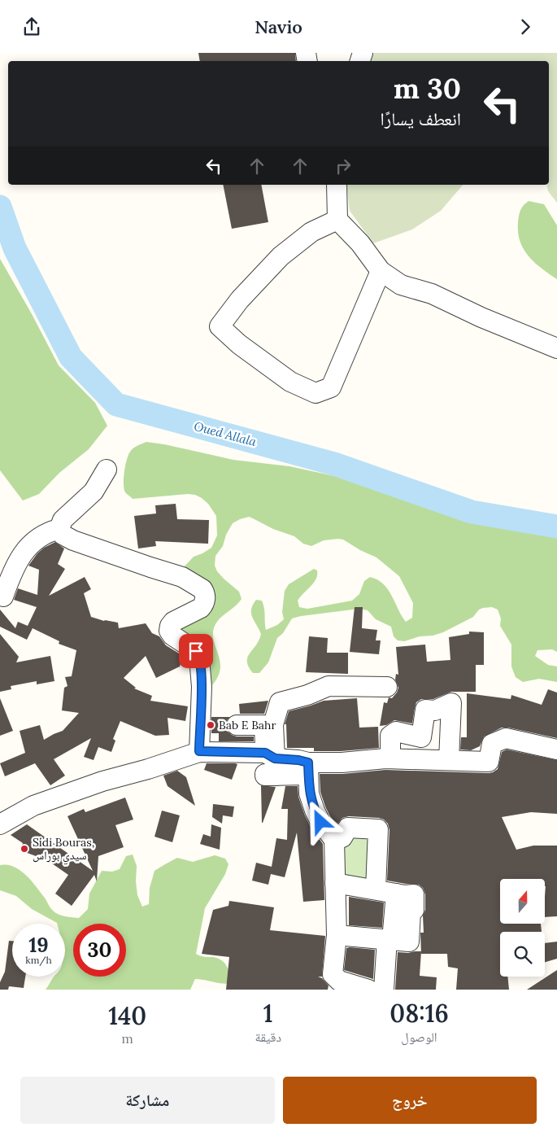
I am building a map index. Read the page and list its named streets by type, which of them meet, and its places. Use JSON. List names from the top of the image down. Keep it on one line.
{"water":["Oued Allala"],"places":["Bab E Bahr","Sidi Bouras, سيدي بوراس"],"north":"top","page":{"header":"Navio","turn":["30 m","انعطف يسارًا"],"speed":"19 km/h","limit":"30","eta":["08:16","الوصول","1","دقيقة","140","m"],"buttons":["خروج","مشاركة"]}}
